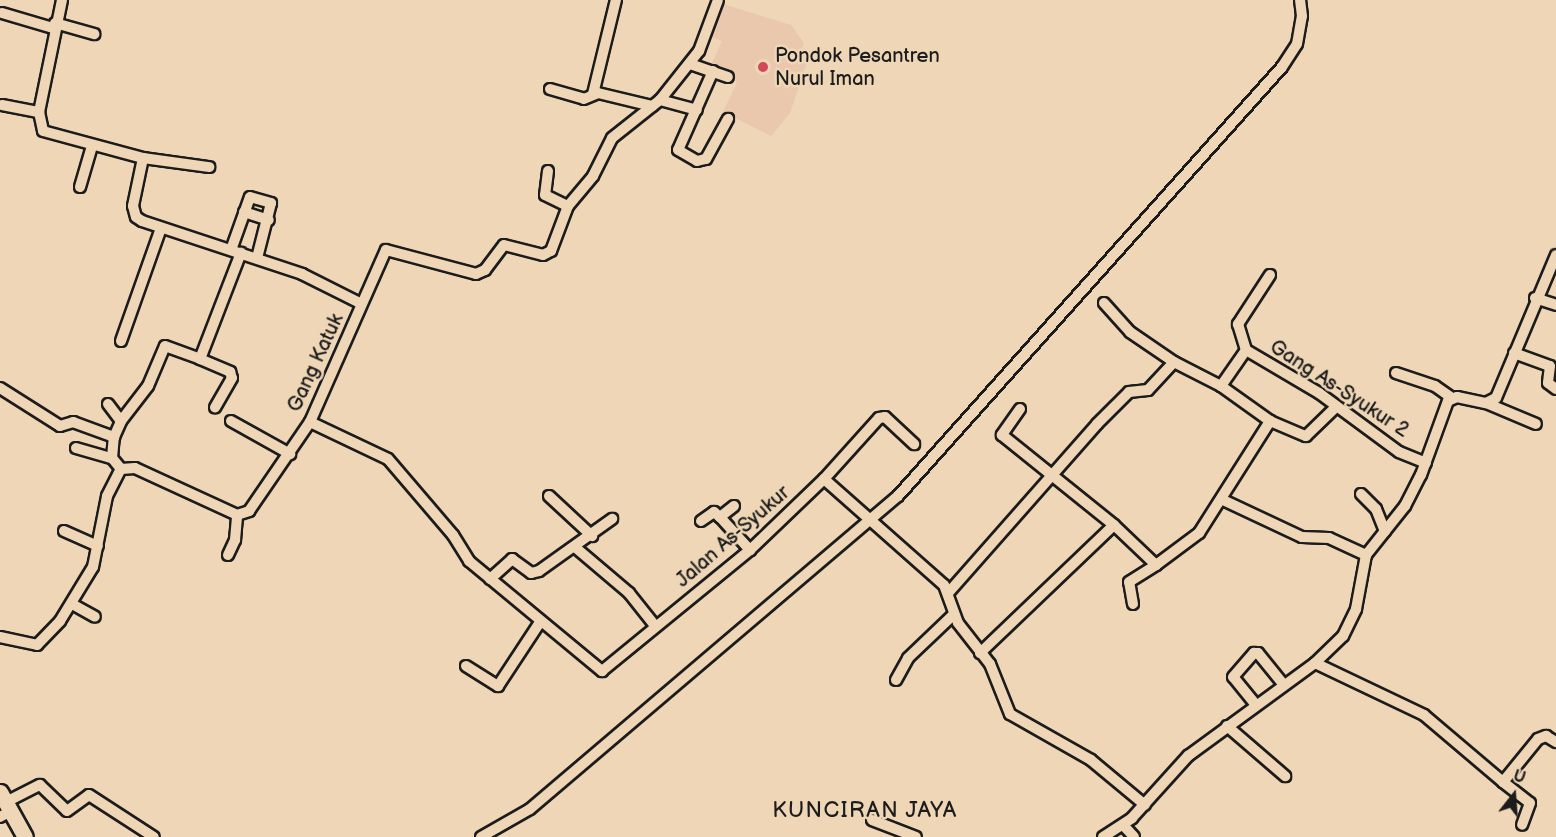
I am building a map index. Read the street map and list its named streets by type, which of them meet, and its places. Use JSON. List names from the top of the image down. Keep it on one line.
{"streets":{"street":["Gang Katuk","Gang As-Syukur 2","Jalan As-Syukur"]},"crossings":[["Gang Katuk","Jalan As-Syukur"]],"districts":["KUNCIRAN JAYA"],"places":["Pondok Pesantren Nurul Iman"],"north":"top"}
